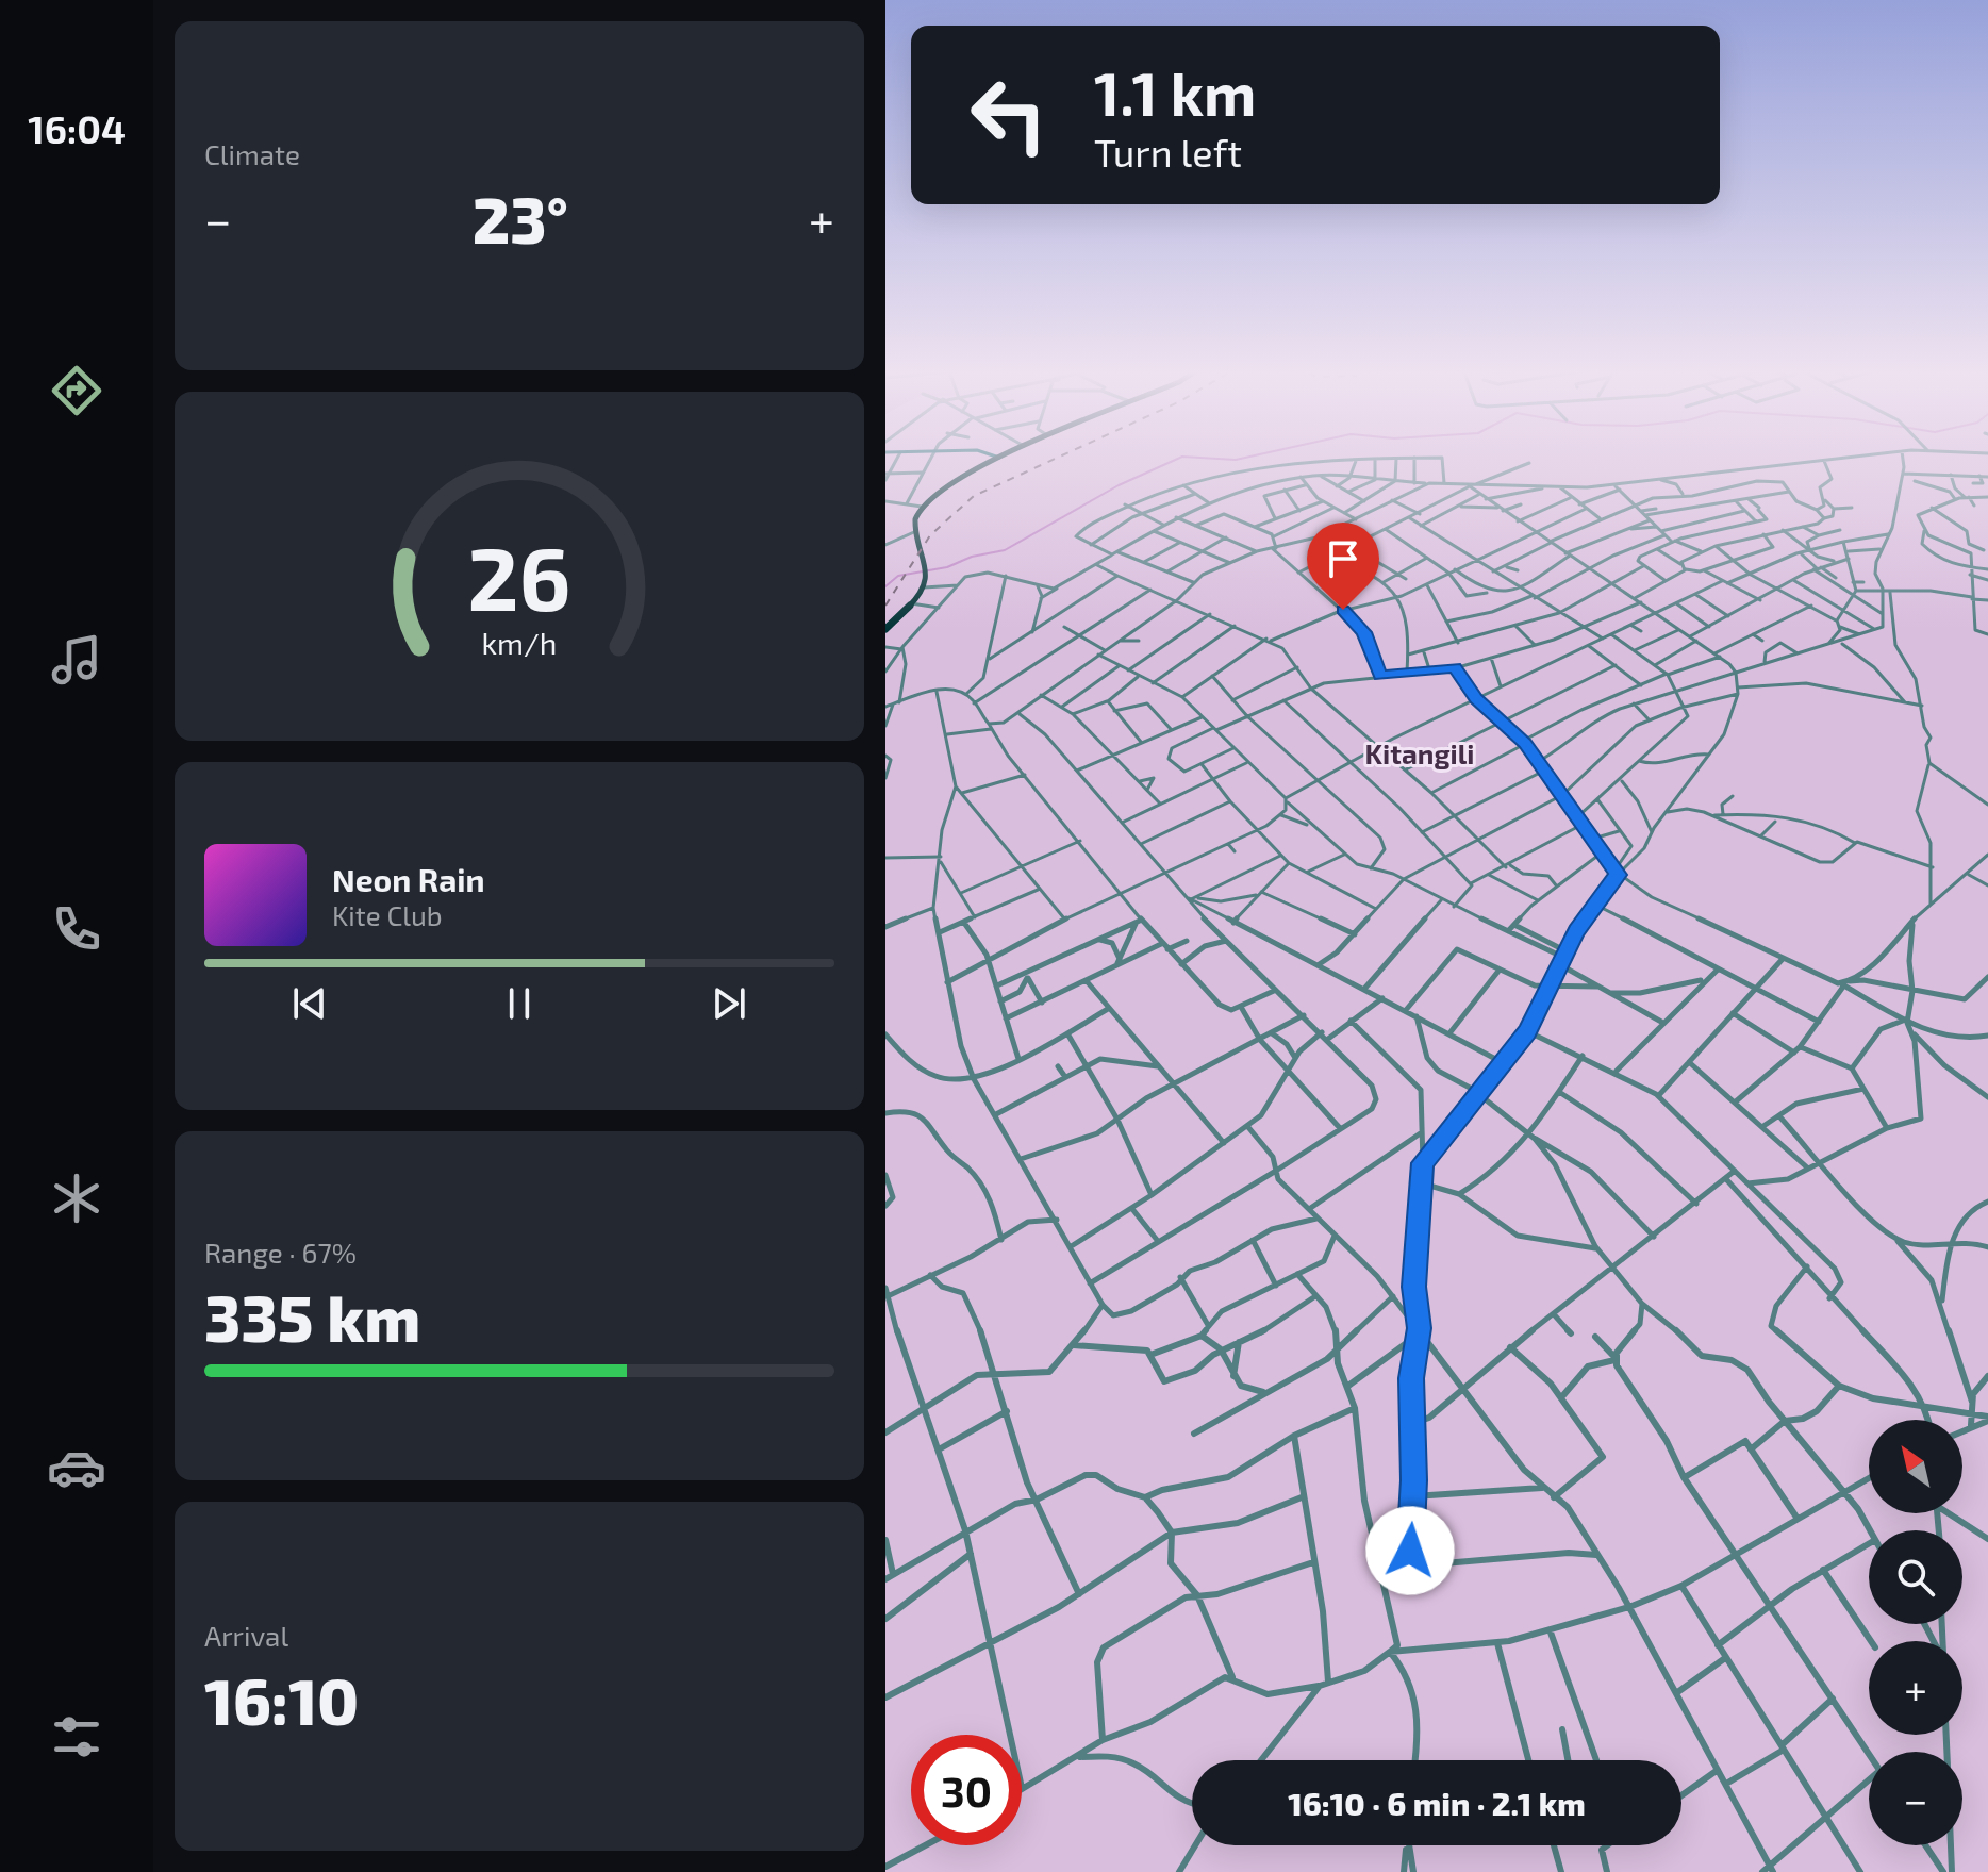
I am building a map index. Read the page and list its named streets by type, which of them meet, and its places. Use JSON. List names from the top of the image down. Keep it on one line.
{"districts":["Kitangili"],"north":"top left","page":{"tabs":"16:04","tile":["Climate",["Range · 67%","335 km"],["Arrival","16:10"]],"turn":["1.1 km","Turn left"],"heat":["−","23°","+"],"song":["Neon Rain","Kite Club"],"map_buttons":["+","−"],"limit":"30","trip":"16:10 · 6 min · 2.1 km","gauge":["26","km/h"]}}
